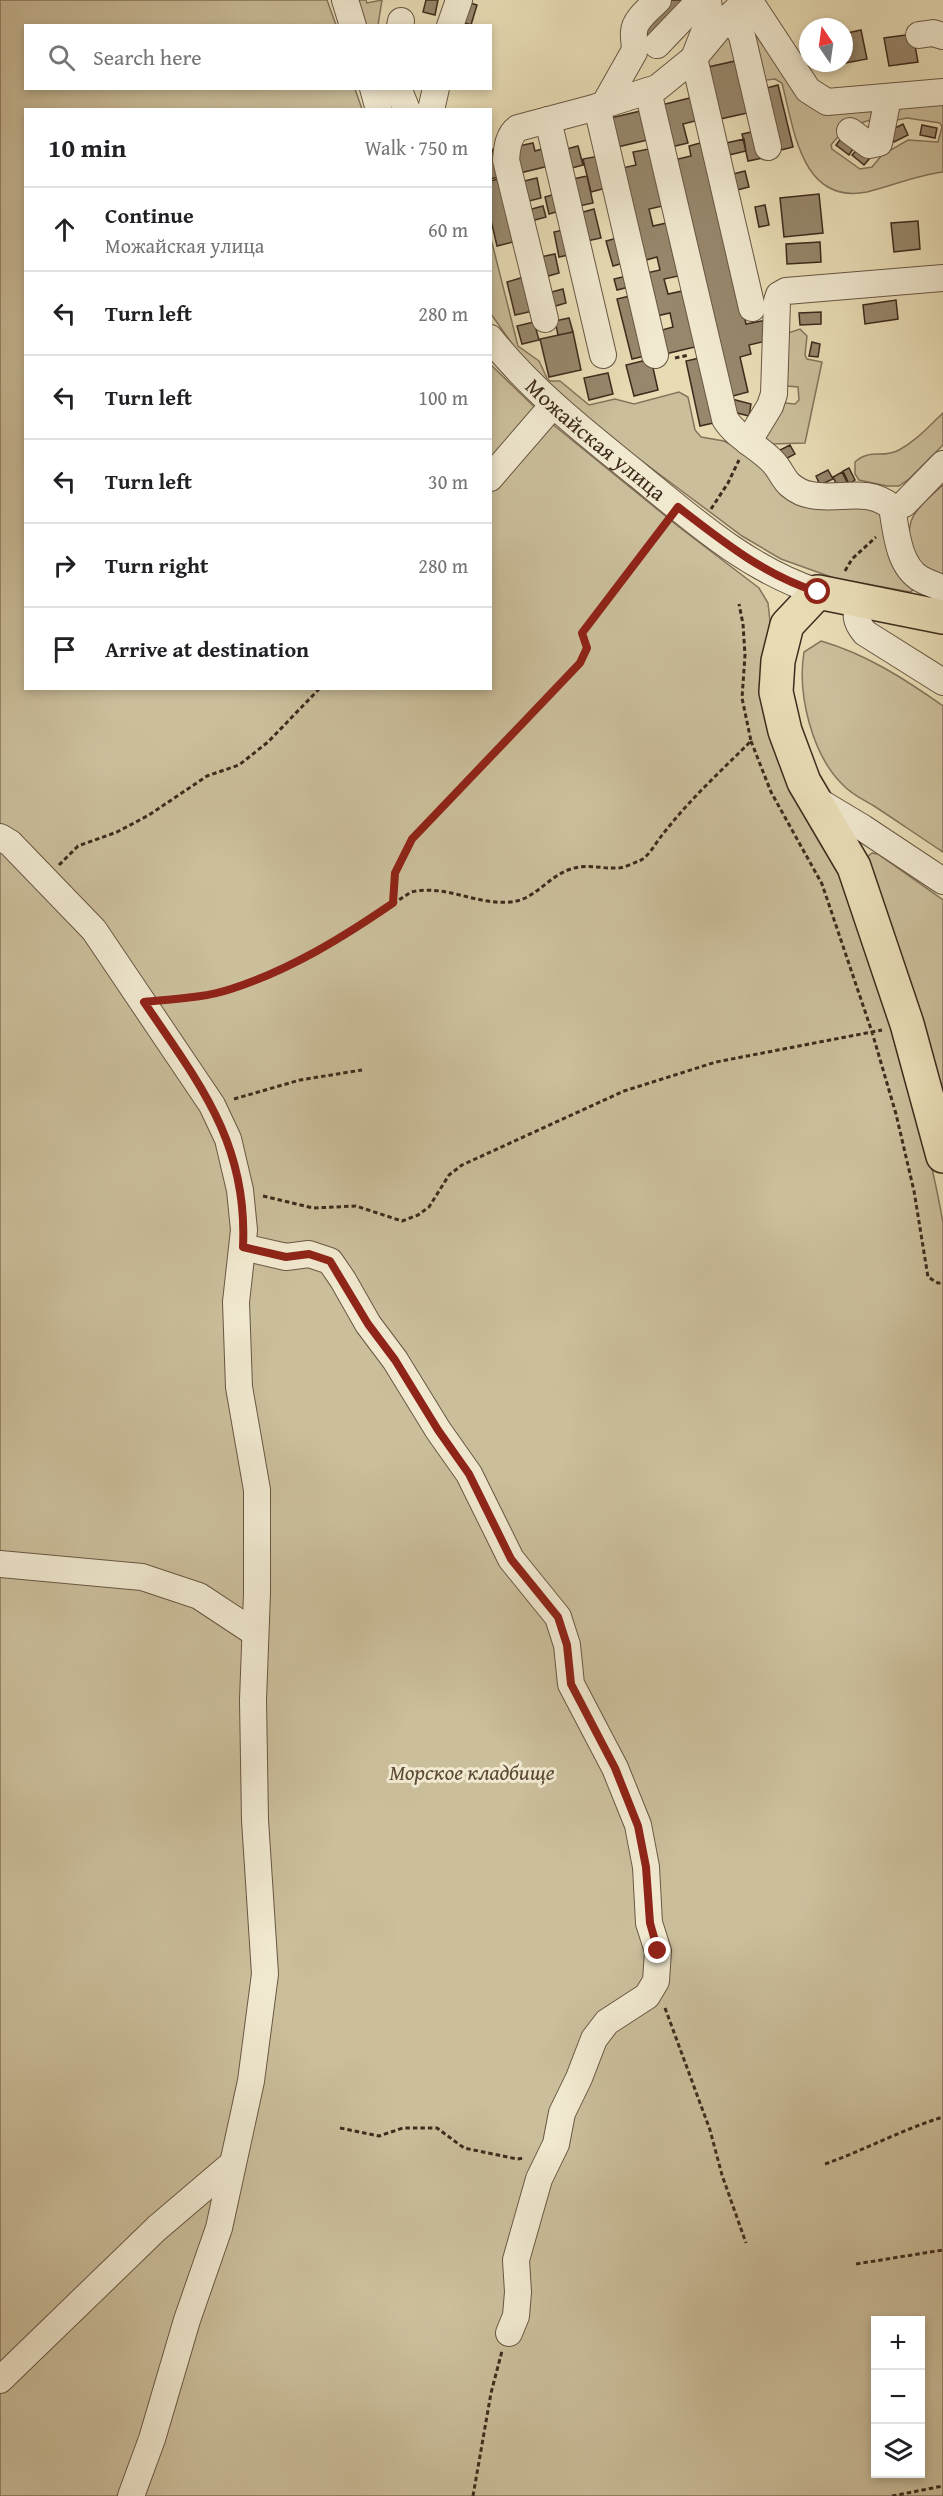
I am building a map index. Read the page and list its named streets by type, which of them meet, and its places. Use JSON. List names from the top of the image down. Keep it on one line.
{"streets":{"main road":["Можайская улица"]},"parks":["Морское кладбище"],"north":"top","page":{"search":"Search here","heading":["10 min","Walk · 750 m"],"list":[["Continue","Можайская улица","60 m"],["Turn left","280 m"],["Turn left","100 m"],["Turn left","30 m"],["Turn right","280 m"],"Arrive at destination"],"map_buttons":["+","−"]}}
